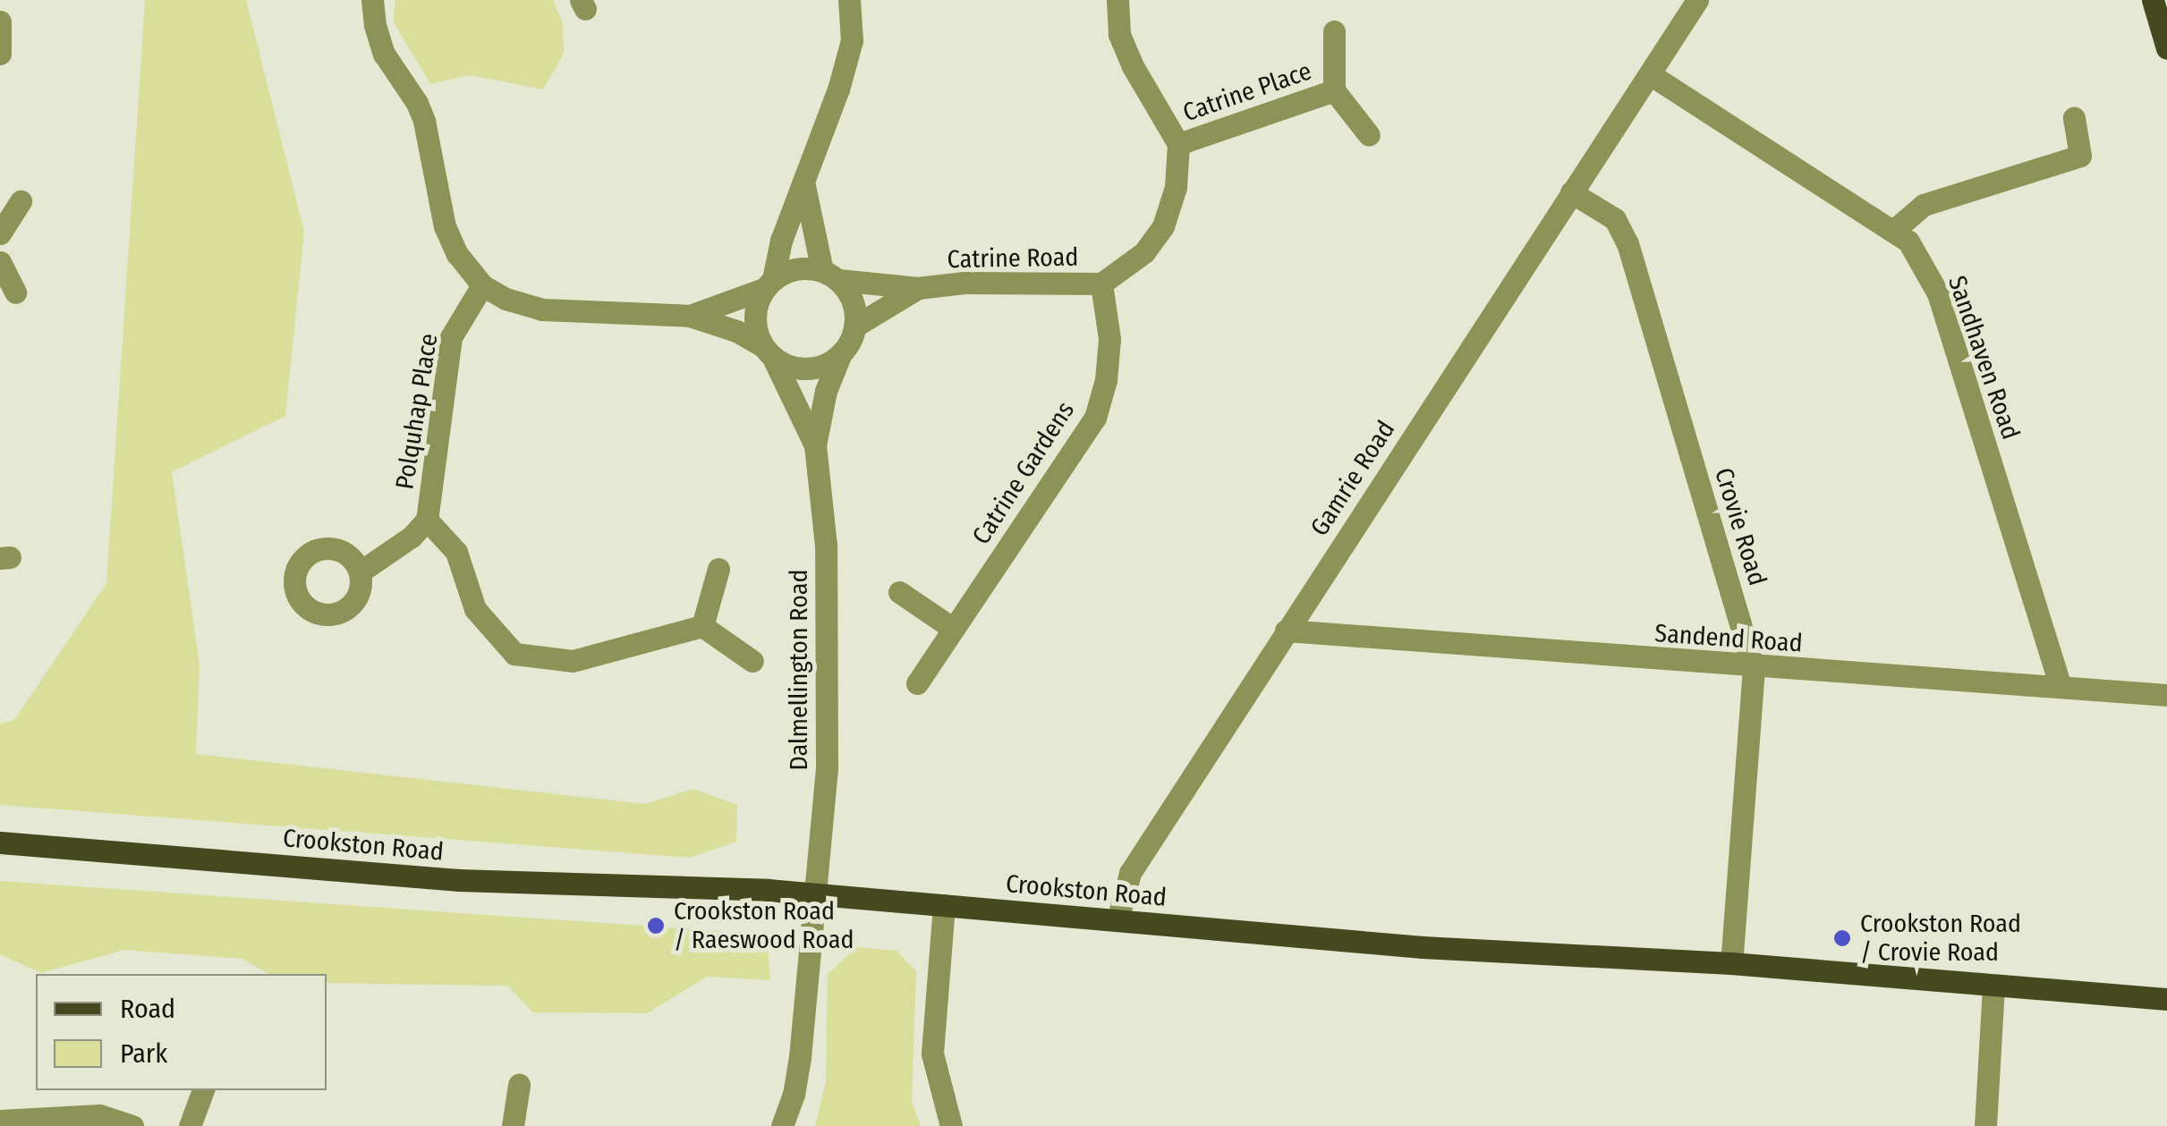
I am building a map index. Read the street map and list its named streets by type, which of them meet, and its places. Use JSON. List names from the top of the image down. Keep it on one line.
{"streets":{"main road":["Crookston Road"],"street":["Catrine Place","Catrine Road","Sandhaven Road","Polquhap Place","Catrine Gardens","Gamrie Road","Crovie Road","Sandend Road","Dalmellington Road"]},"crossings":[["Catrine Place","Catrine Road"],["Catrine Road","Catrine Gardens"],["Catrine Road","Dalmellington Road"],["Sandhaven Road","Gamrie Road"],["Sandhaven Road","Sandend Road"],["Gamrie Road","Crovie Road"],["Gamrie Road","Sandend Road"],["Gamrie Road","Crookston Road"],["Crovie Road","Sandend Road"],["Crovie Road","Crookston Road"],["Dalmellington Road","Crookston Road"]],"places":["Crookston Road / Raeswood Road","Crookston Road / Crovie Road"],"legend":["Road","Park"]}
